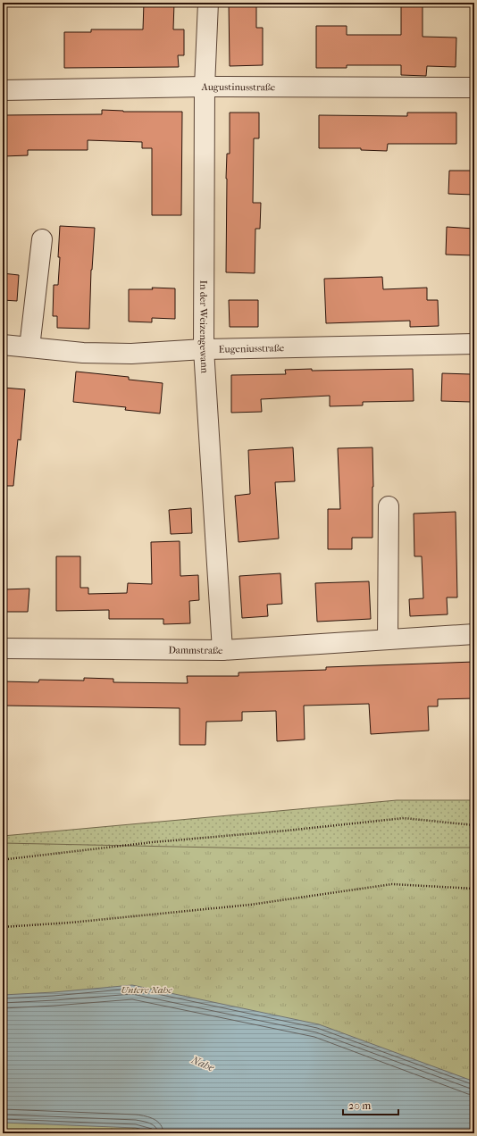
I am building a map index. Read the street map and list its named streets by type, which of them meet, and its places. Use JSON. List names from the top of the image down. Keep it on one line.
{"streets":{"street":["Augustinusstraße","In der Weizengewann","Eugeniusstraße","Dammstraße"]},"crossings":[["Augustinusstraße","In der Weizengewann"],["In der Weizengewann","Eugeniusstraße"],["In der Weizengewann","Dammstraße"]],"water":["Nahe"],"parks":["Untere Nahe"],"scale_bar":"20 m"}
